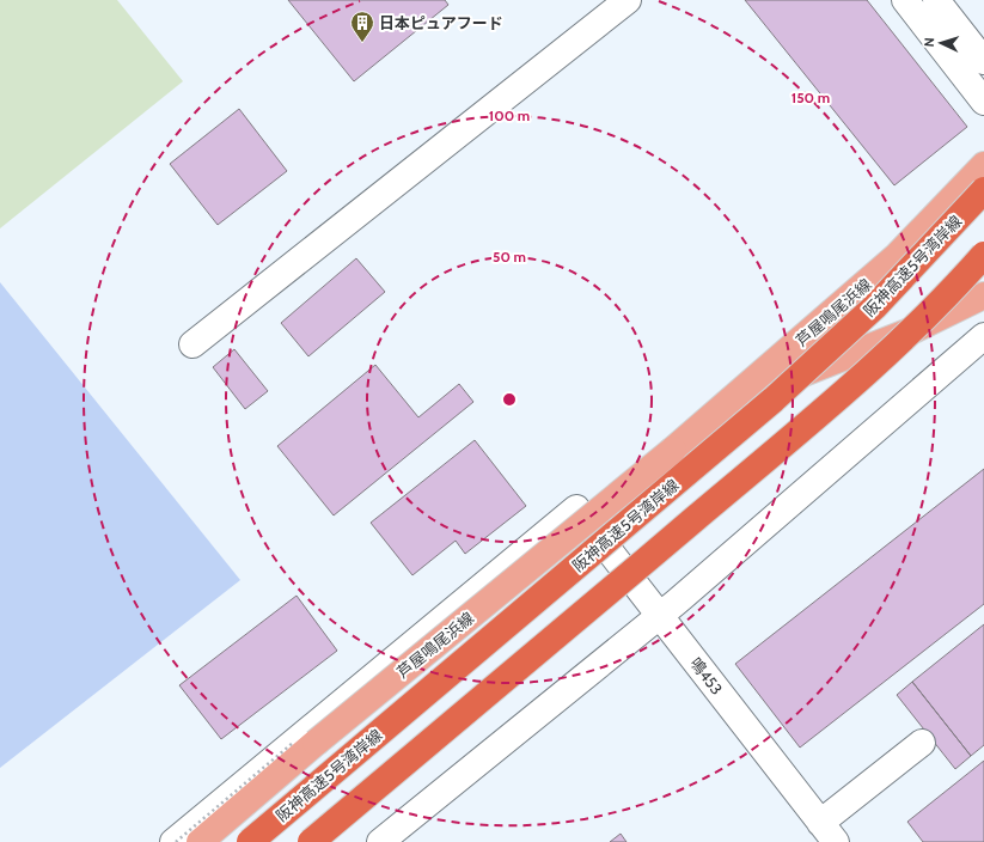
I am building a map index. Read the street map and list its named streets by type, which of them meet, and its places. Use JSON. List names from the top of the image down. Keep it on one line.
{"streets":{"highway":["阪神高速5号湾岸線"],"main road":["芦屋鳴尾浜線"],"street":["鳴453"]},"places":{"building":["日本ピュアフード"]},"north":"left","rings":["150 m","100 m","50 m"]}
